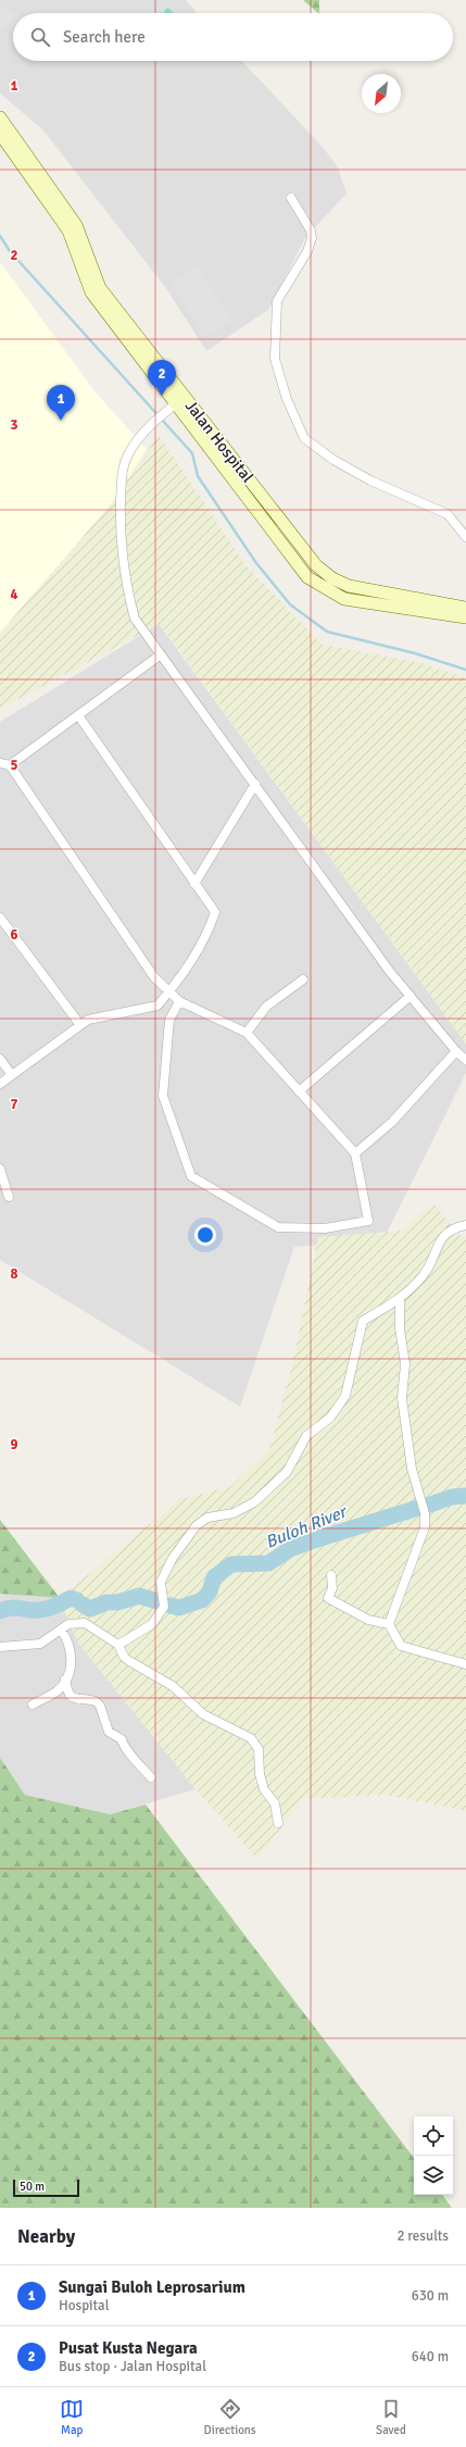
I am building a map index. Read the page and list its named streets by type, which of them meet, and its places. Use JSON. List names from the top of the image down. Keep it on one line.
{"streets":{"main road":["Jalan Hospital"]},"water":["Buloh River"],"scale_bar":"50 m","north":"bottom left","page":{"search":"Search here","pins":["2","1"],"scale":"50 m","heading":["Nearby","2 results"],"list":[{"mark":"1","name":"Sungai Buloh Leprosarium","note":"Hospital","value":"630 m"},{"mark":"2","name":"Pusat Kusta Negara","note":"Bus stop · Jalan Hospital","value":"640 m"}],"nav":["Map","Directions","Saved"]},"grid":{"rows":["1","2","3","4","5","6","7","8","9"]}}
